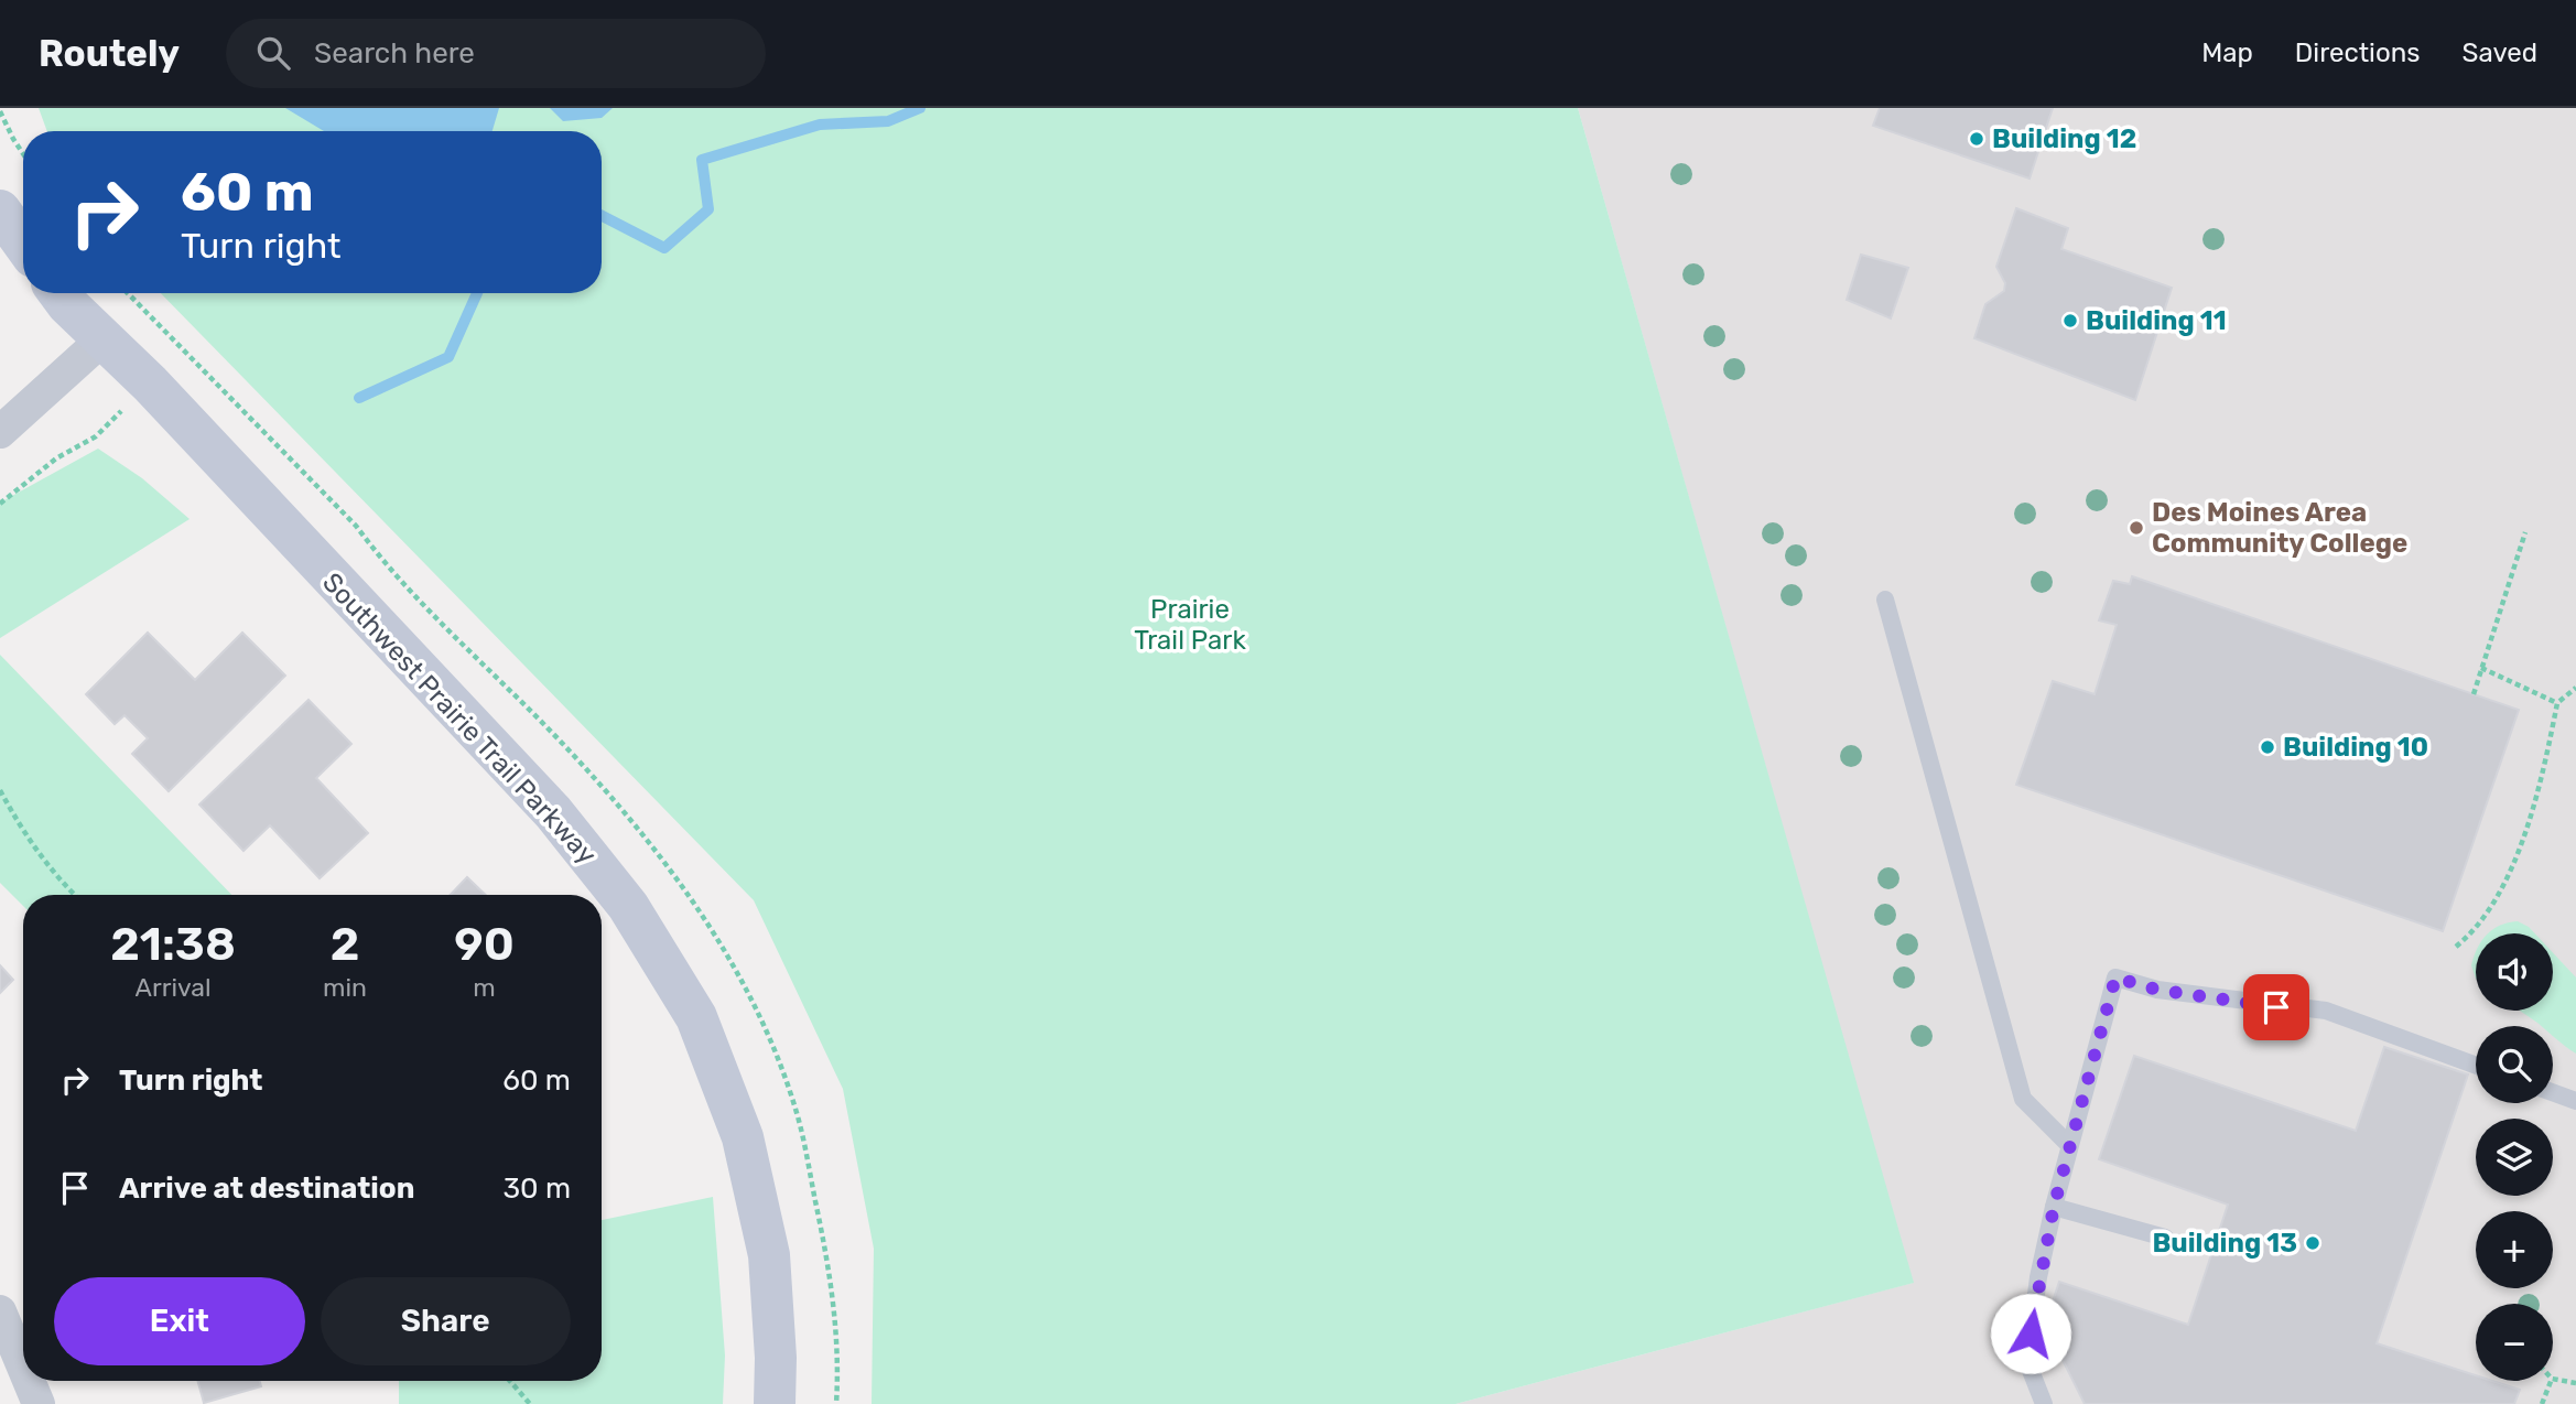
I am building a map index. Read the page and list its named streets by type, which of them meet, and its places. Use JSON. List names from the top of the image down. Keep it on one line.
{"streets":{"street":["Southwest Prairie Trail Parkway"]},"parks":["Prairie Trail Park"],"places":["Building 12","Building 11","Des Moines Area Community College","Building 10","Building 13"],"page":{"header":"Routely","search":"Search here","nav":["Map","Directions","Saved"],"turn":["60 m","Turn right"],"eta":["21:38","Arrival","2","min","90","m"],"map_buttons":["+","−"],"list":[{"name":"Turn right","value":"60 m"},{"name":"Arrive at destination","value":"30 m"}],"buttons":["Exit","Share"]}}
